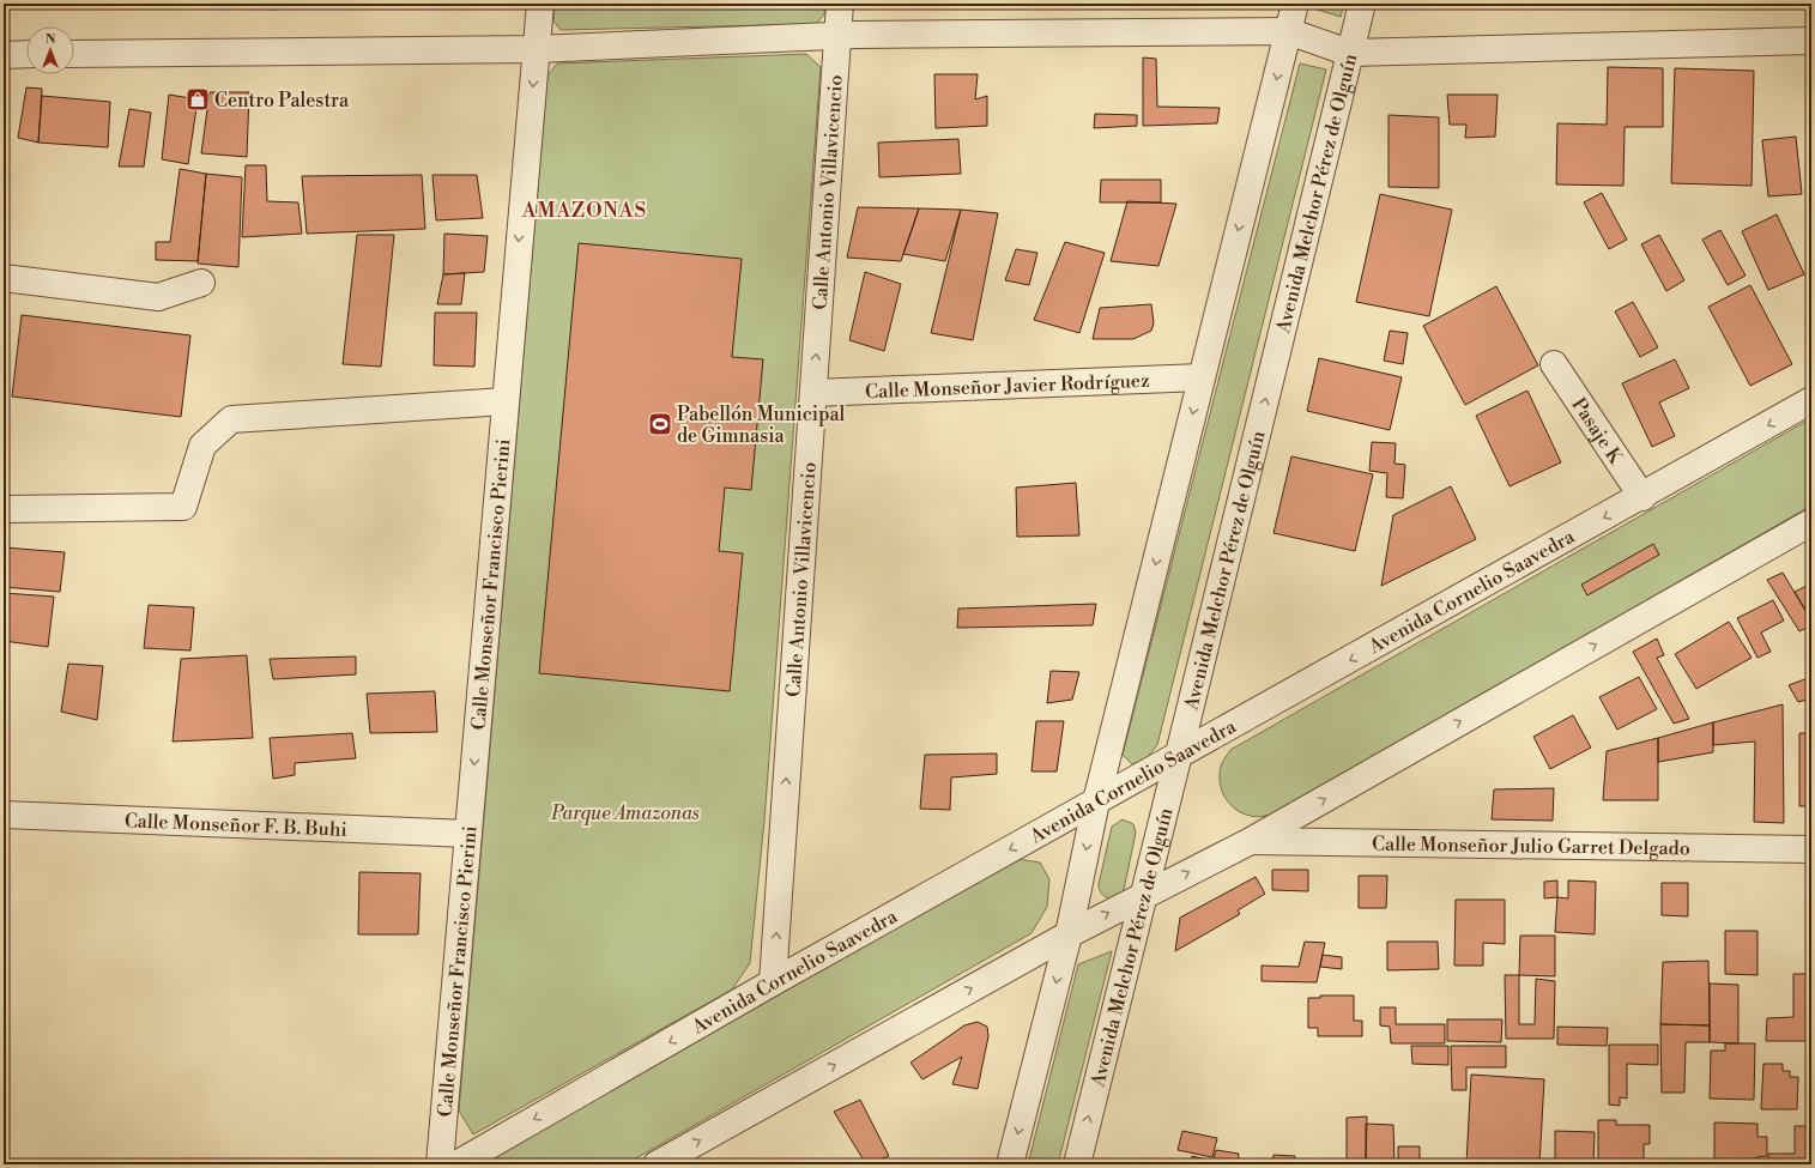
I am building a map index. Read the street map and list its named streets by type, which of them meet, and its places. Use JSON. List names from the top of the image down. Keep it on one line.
{"streets":{"street":["Calle Antonio Villavicencio","Avenida Melchor Pérez de Olguín","Calle Monseñor Javier Rodríguez","Pasaje K","Calle Monseñor Francisco Pierini","Avenida Cornelio Saavedra","Calle Monseñor F. B. Buhi","Calle Monseñor Julio Garret Delgado"]},"crossings":[["Calle Antonio Villavicencio","Calle Monseñor Javier Rodríguez"],["Calle Antonio Villavicencio","Avenida Cornelio Saavedra"],["Avenida Melchor Pérez de Olguín","Avenida Cornelio Saavedra"],["Pasaje K","Avenida Cornelio Saavedra"],["Calle Monseñor Francisco Pierini","Calle Monseñor F. B. Buhi"]],"one_way":["Calle Antonio Villavicencio","Calle Monseñor Francisco Pierini"],"districts":["AMAZONAS"],"parks":["Parque Amazonas"],"places":{"shop":["Centro Palestra"],"sports":["Pabellón Municipal de Gimnasia"]},"north":"top"}
